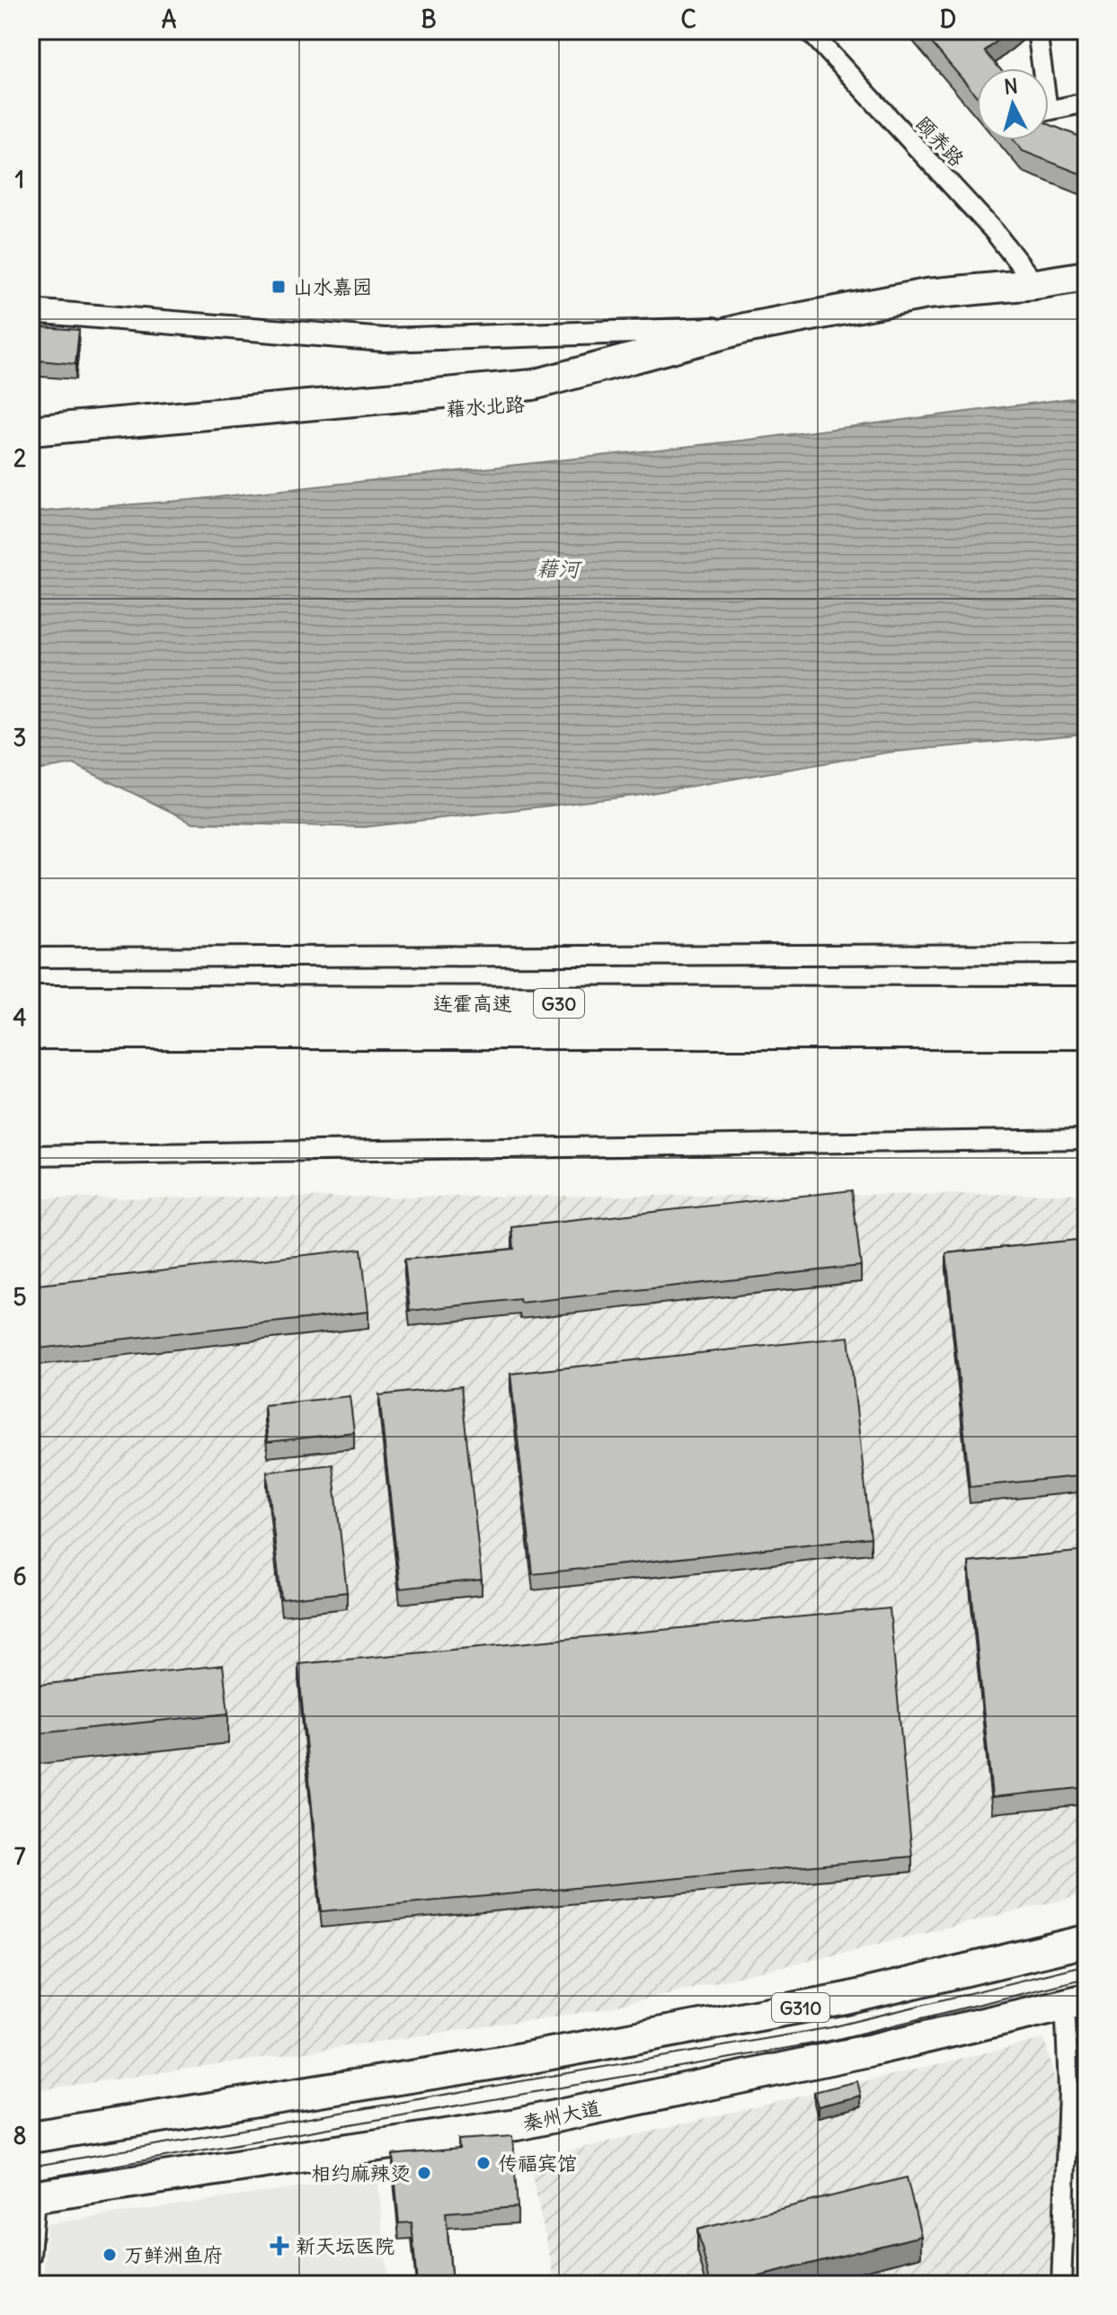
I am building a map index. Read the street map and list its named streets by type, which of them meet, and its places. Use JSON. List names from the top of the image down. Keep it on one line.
{"streets":{"highway":["连霍高速","G30","G310","秦州大道"],"main road":["藉水北路"],"street":["颐养路"]},"crossings":[["颐养路","藉水北路"]],"water":["藉河"],"places":{"transit":["山水嘉园"],"other":["传福宾馆","相约麻辣烫","万鲜洲鱼府"],"health":["新天坛医院"]},"north":"top","grid":{"columns":["A","B","C","D"],"rows":["1","2","3","4","5","6","7","8"]}}
